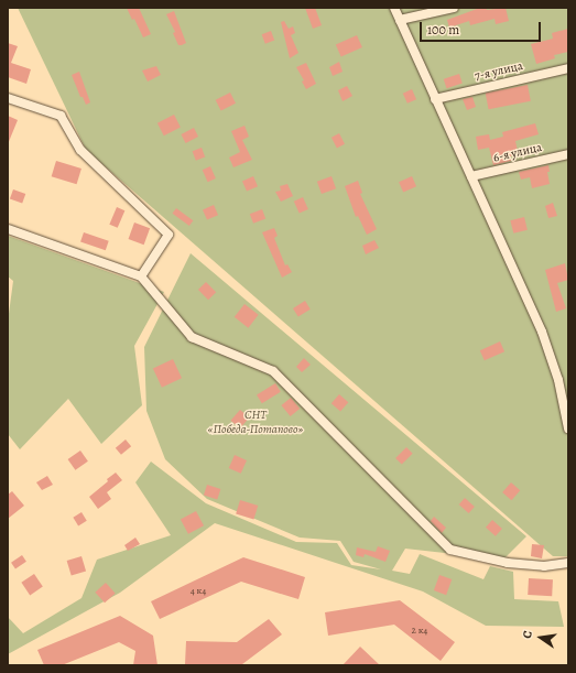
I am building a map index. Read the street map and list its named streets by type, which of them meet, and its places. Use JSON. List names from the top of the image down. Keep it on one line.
{"streets":{"street":["7-я улица","6-я улица"]},"parks":["СНТ «Победа-Потапово»"],"house_numbers":["4 к4","2 к4"],"scale_bar":"100 m","north":"left"}
